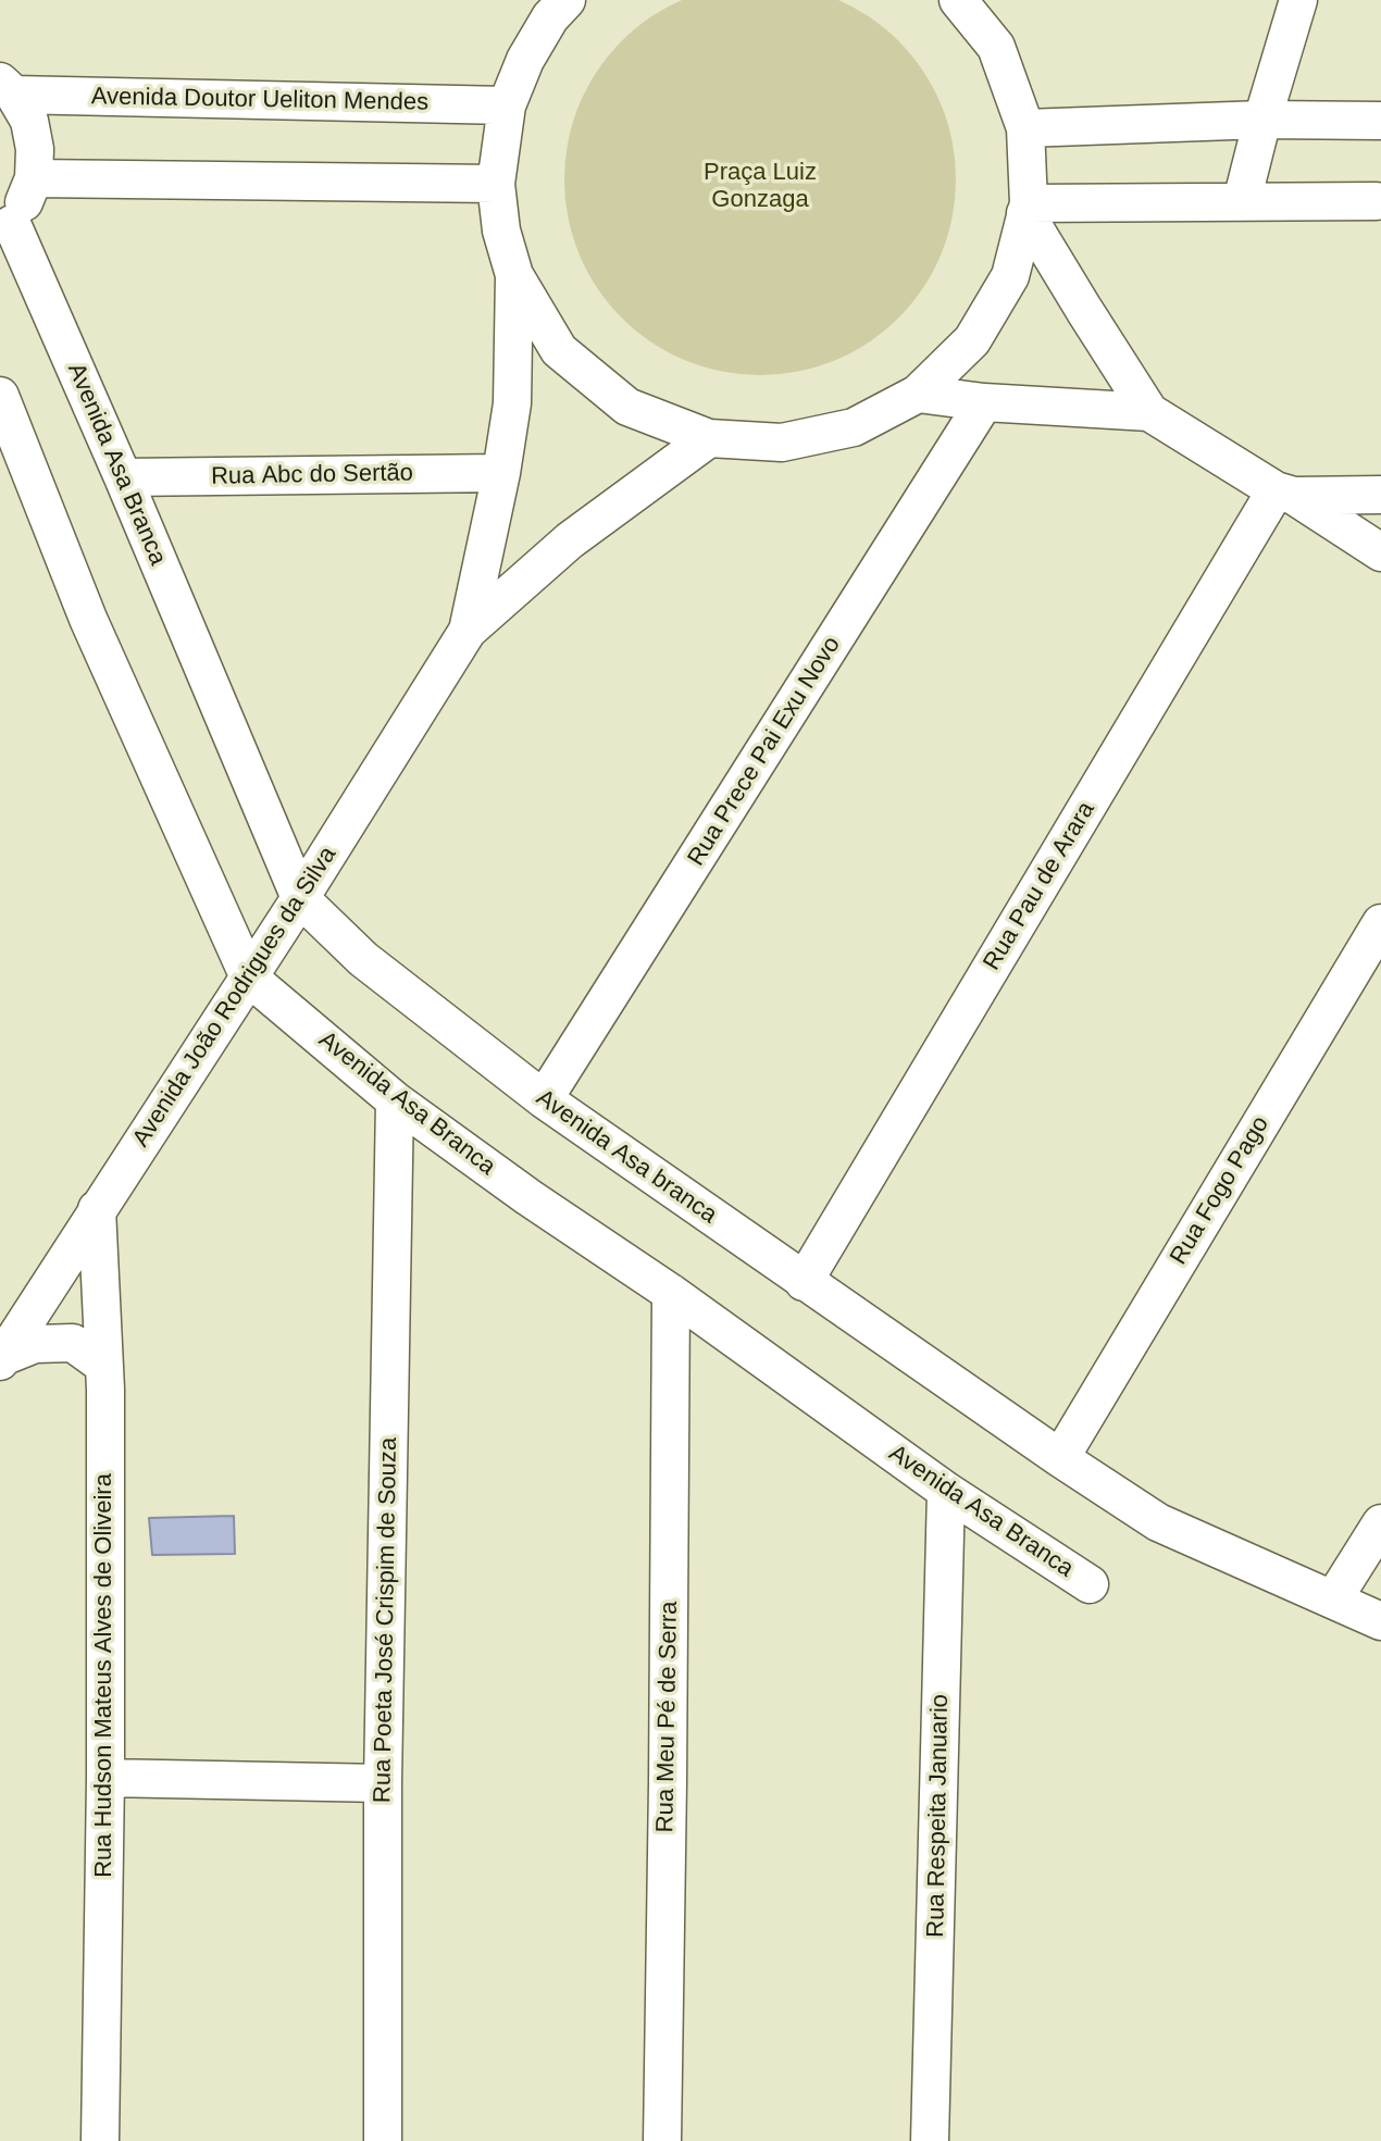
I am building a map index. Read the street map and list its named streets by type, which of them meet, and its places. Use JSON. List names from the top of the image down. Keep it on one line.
{"streets":{"street":["Avenida Doutor Ueliton Mendes","Avenida Asa Branca","Rua Abc do Sertão","Rua Prece Pai Exu Novo","Rua Pau de Arara","Avenida João Rodrigues da Silva","Avenida Asa branca","Rua Fogo Pago","Rua Poeta José Crispim de Souza","Rua Hudson Mateus Alves de Oliveira","Rua Meu Pé de Serra","Rua Respeita Januario"]},"crossings":[["Avenida Asa Branca","Rua Abc do Sertão"],["Avenida Asa Branca","Avenida João Rodrigues da Silva"],["Avenida Asa Branca","Avenida Asa branca"],["Avenida Asa Branca","Rua Poeta José Crispim de Souza"],["Avenida Asa Branca","Rua Meu Pé de Serra"],["Avenida Asa Branca","Rua Respeita Januario"],["Rua Abc do Sertão","Avenida João Rodrigues da Silva"],["Rua Prece Pai Exu Novo","Avenida Asa branca"],["Rua Pau de Arara","Avenida Asa branca"],["Avenida João Rodrigues da Silva","Avenida Asa branca"],["Avenida João Rodrigues da Silva","Rua Hudson Mateus Alves de Oliveira"],["Avenida Asa branca","Rua Fogo Pago"]],"parks":["Praça Luiz Gonzaga"]}
